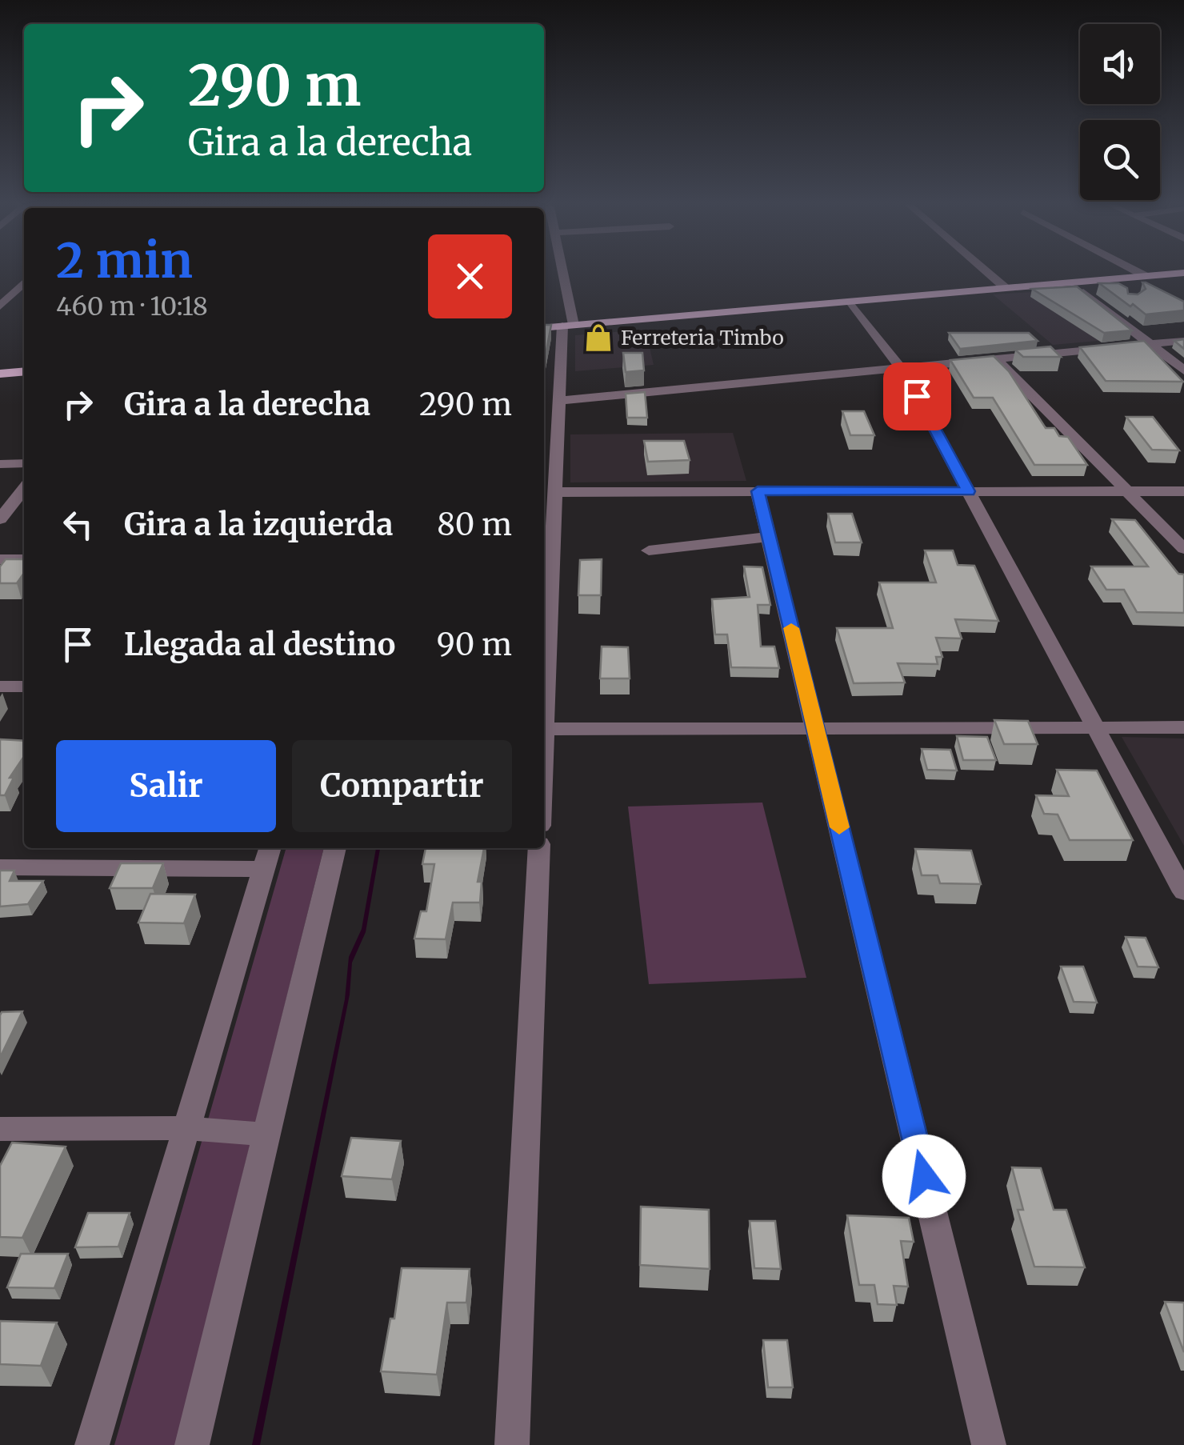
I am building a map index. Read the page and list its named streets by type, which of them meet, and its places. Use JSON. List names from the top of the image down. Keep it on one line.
{"places":{"shop":["Ferreteria Timbo"]},"page":{"turn":["290 m","Gira a la derecha"],"heading":["2 min","460 m · 10:18"],"list":[{"name":"Gira a la derecha","value":"290 m"},{"name":"Gira a la izquierda","value":"80 m"},{"name":"Llegada al destino","value":"90 m"}],"buttons":["Salir","Compartir"]}}
